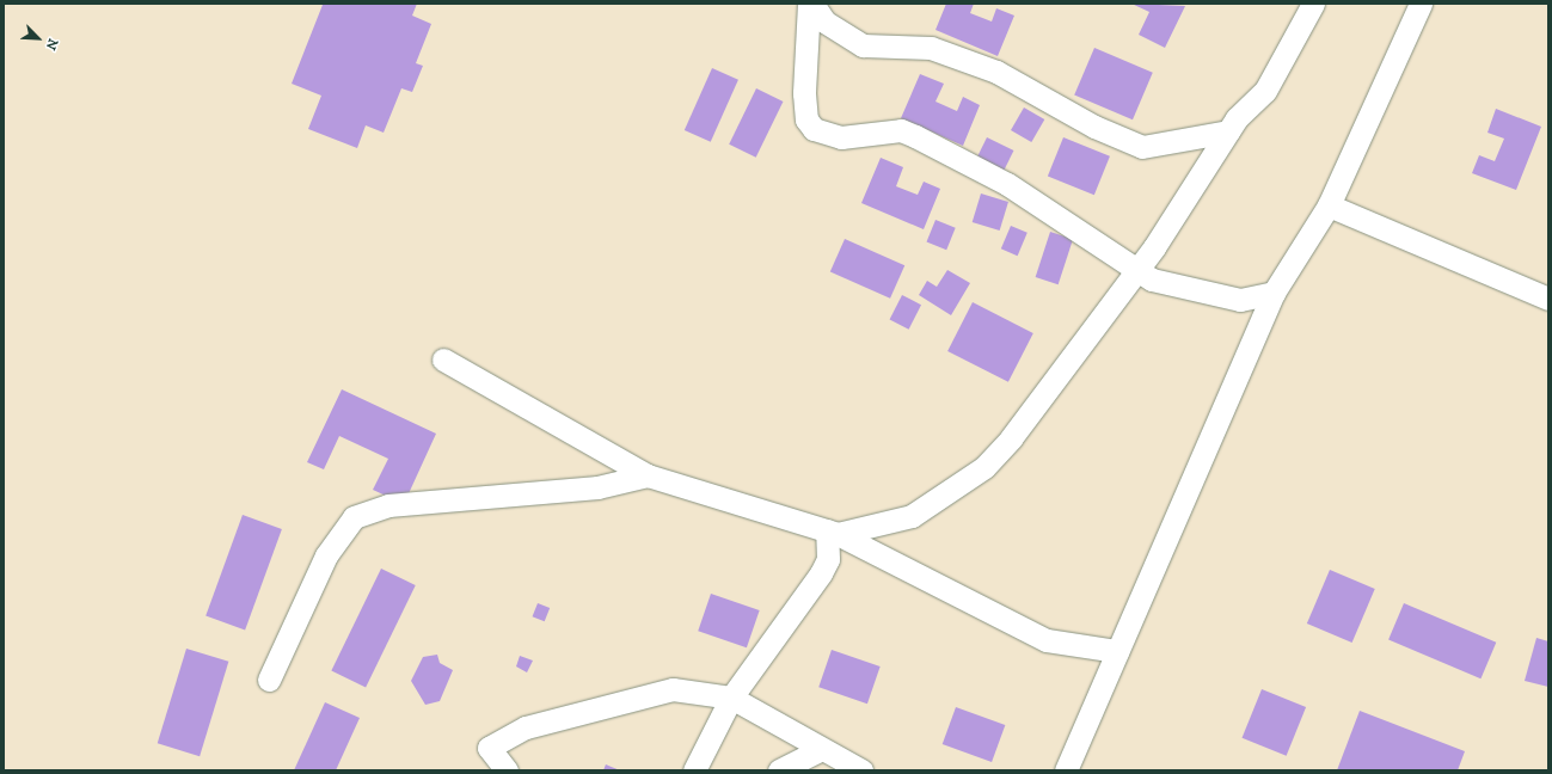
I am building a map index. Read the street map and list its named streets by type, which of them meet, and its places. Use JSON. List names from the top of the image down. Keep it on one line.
{"north":"bottom right"}
